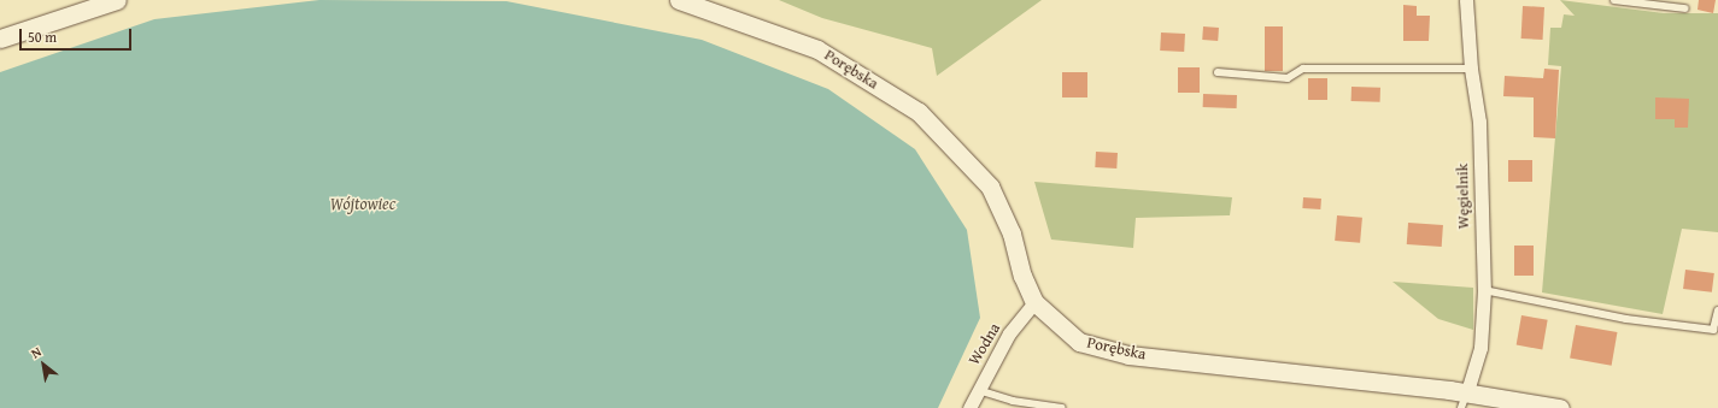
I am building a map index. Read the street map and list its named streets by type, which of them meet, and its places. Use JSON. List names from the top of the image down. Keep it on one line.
{"streets":{"street":["Porębska","Węgielnik","Wodna"]},"crossings":[["Porębska","Węgielnik"],["Porębska","Wodna"]],"water":["Wójtowiec"],"scale_bar":"50 m","north":"top left"}
